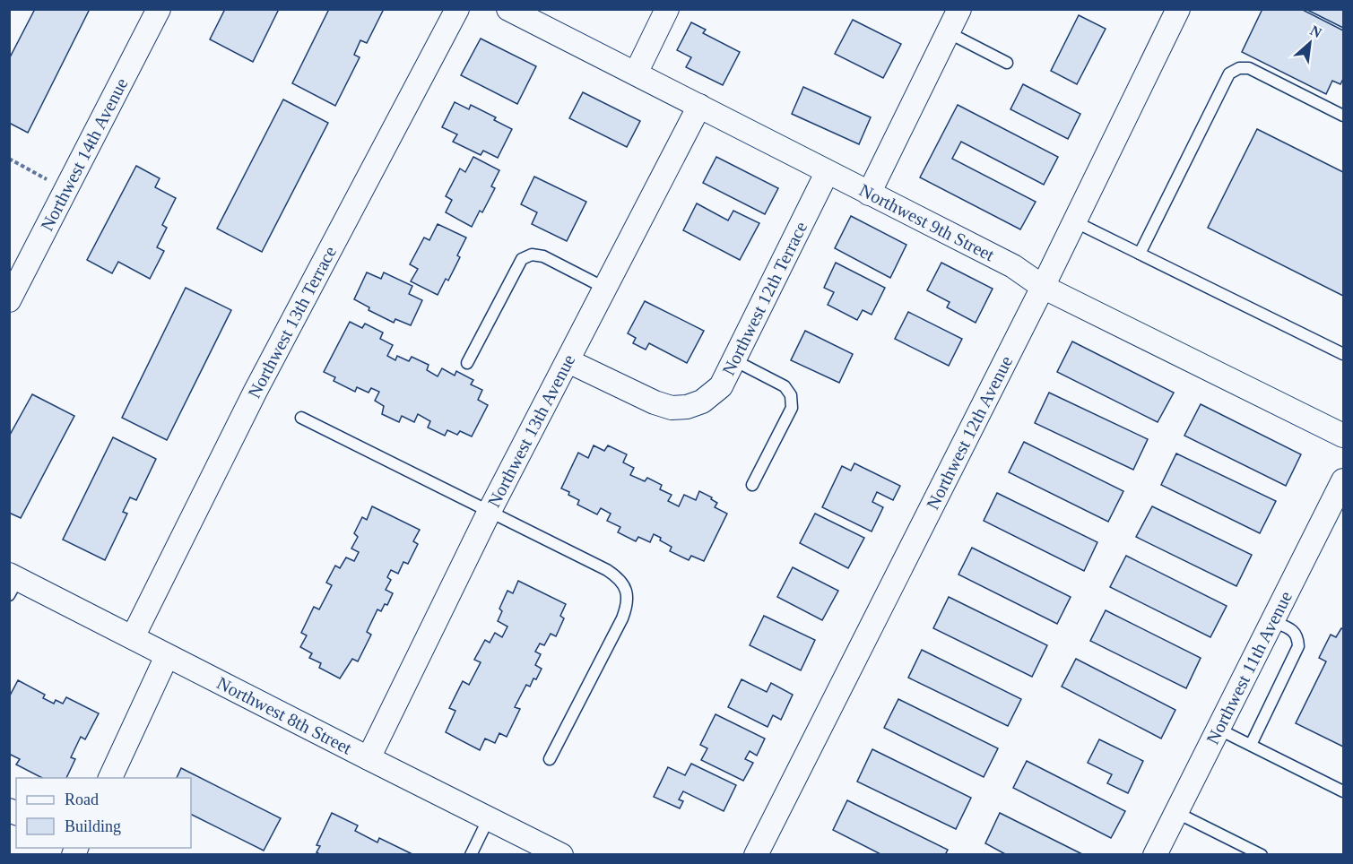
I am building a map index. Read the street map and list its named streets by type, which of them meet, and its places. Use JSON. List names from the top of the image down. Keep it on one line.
{"streets":{"street":["Northwest 14th Avenue","Northwest 9th Street","Northwest 12th Terrace","Northwest 13th Terrace","Northwest 13th Avenue","Northwest 12th Avenue","Northwest 11th Avenue","Northwest 8th Street"]},"crossings":[["Northwest 9th Street","Northwest 12th Terrace"],["Northwest 9th Street","Northwest 13th Avenue"],["Northwest 9th Street","Northwest 12th Avenue"],["Northwest 12th Terrace","Northwest 13th Avenue"],["Northwest 13th Terrace","Northwest 8th Street"],["Northwest 13th Avenue","Northwest 8th Street"]],"legend":["Road","Building"],"north":"top right"}
